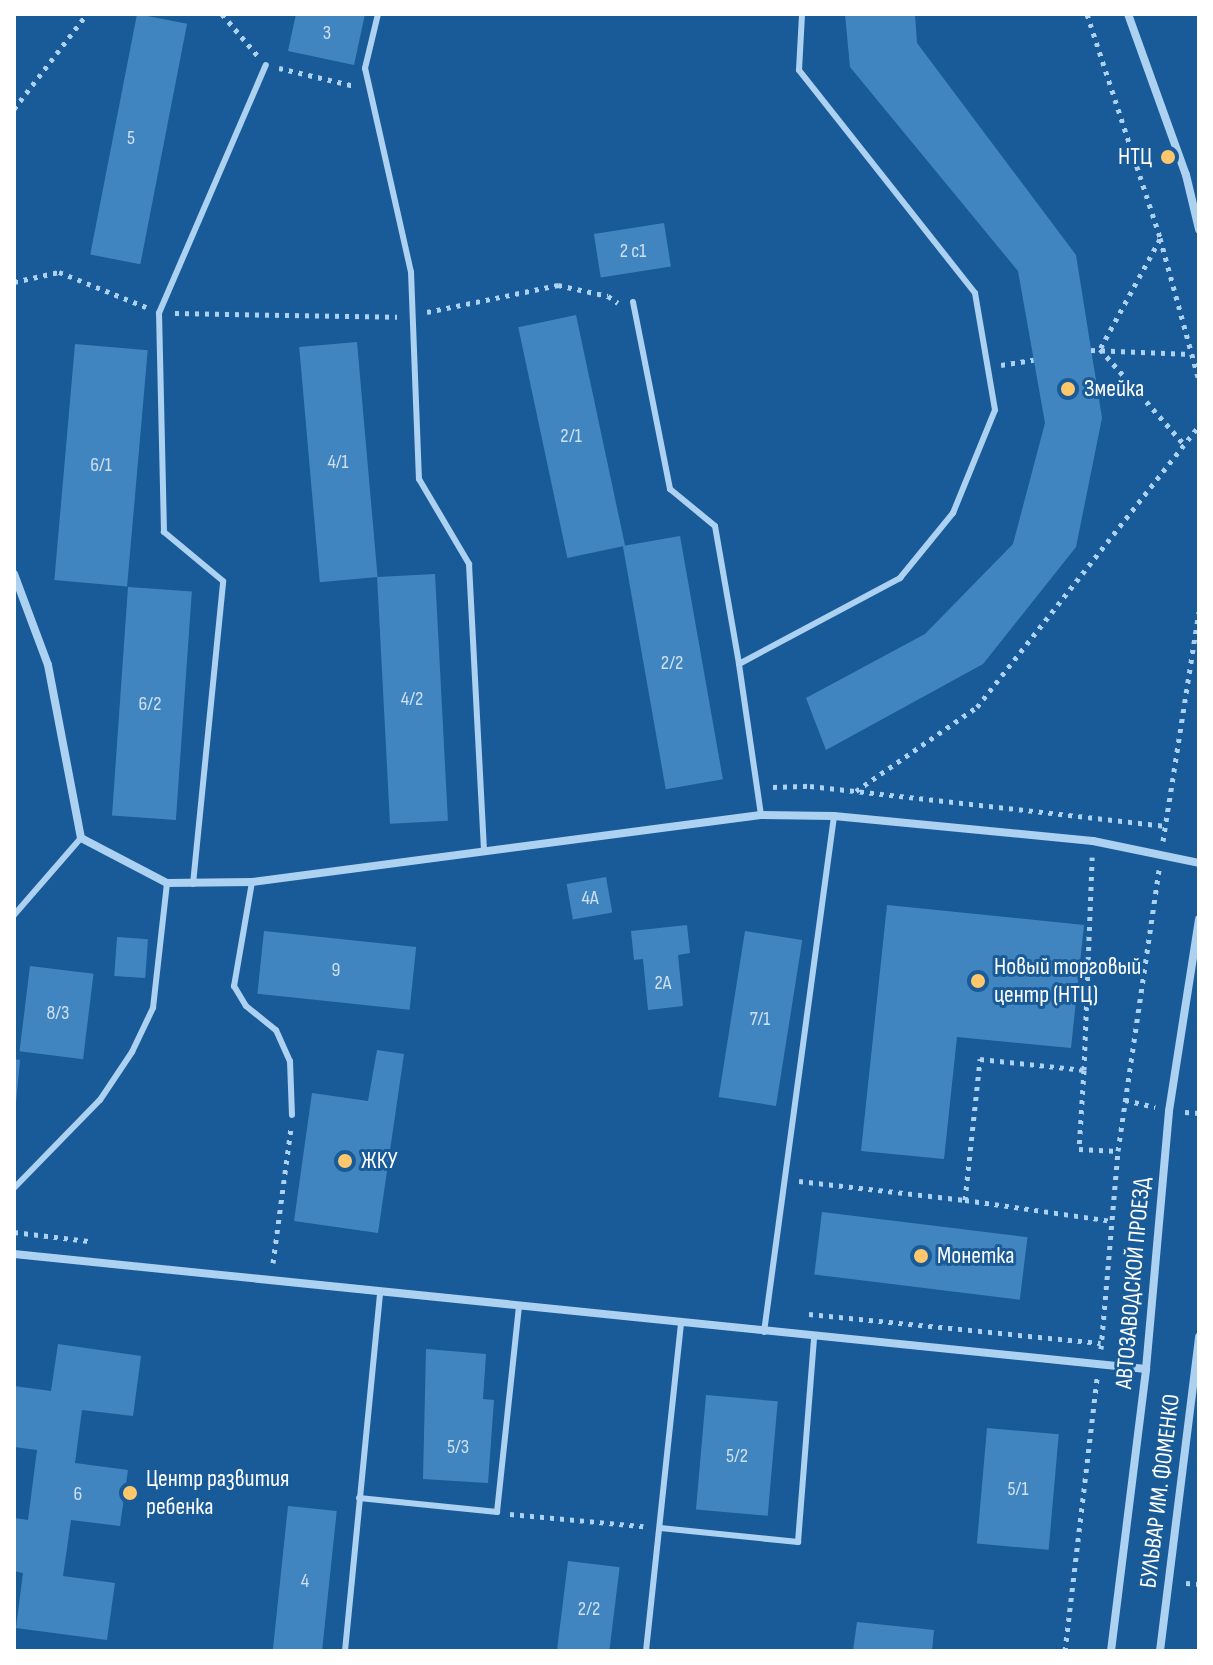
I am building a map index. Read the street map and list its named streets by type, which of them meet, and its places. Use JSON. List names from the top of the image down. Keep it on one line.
{"streets":{"street":["АВТОЗАВОДСКОЙ ПРОЕЗД","БУЛЬВАР ИМ. ФОМЕНКО"]},"places":["НТЦ","Змейка","Новый торговый центр (НТЦ)","ЖКУ","Монетка","Центр развития ребенка"],"house_numbers":["3","5","2 с1","2/1","4/1","6/1","2/2","4/2","6/2","4А","9","2А","8/3","7/1","5/3","5/2","5/1","6","4","2/2"]}
